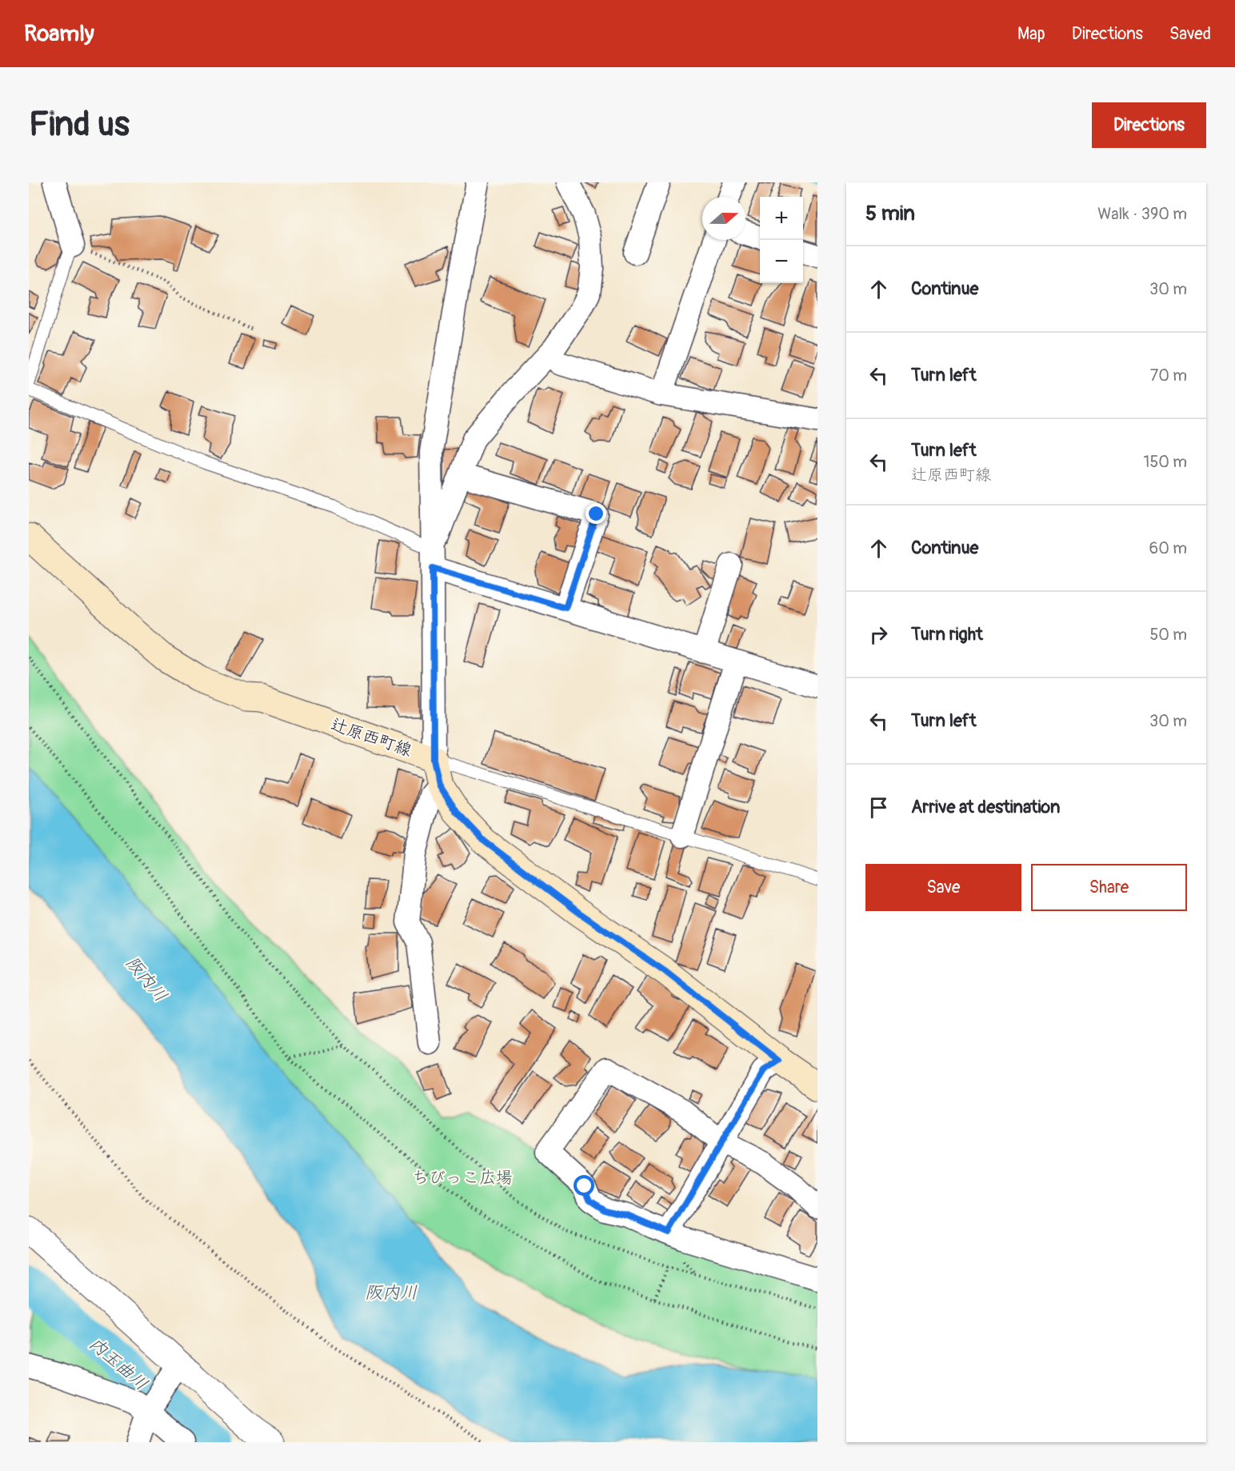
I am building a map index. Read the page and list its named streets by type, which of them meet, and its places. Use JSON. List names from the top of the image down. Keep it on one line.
{"streets":{"main road":["辻原西町線"]},"water":["阪内川","内玉曲川"],"parks":["ちびっこ広場"],"north":"right","page":{"header":"Roamly","nav":["Map","Directions","Saved"],"buttons":["Directions",["Save","Share"]],"title":"Find us","heading":["5 min","Walk · 390 m"],"map_buttons":["+","−"],"list":[["Continue","30 m"],["Turn left","70 m"],["Turn left","辻原西町線","150 m"],["Continue","60 m"],["Turn right","50 m"],["Turn left","30 m"],"Arrive at destination"]}}
